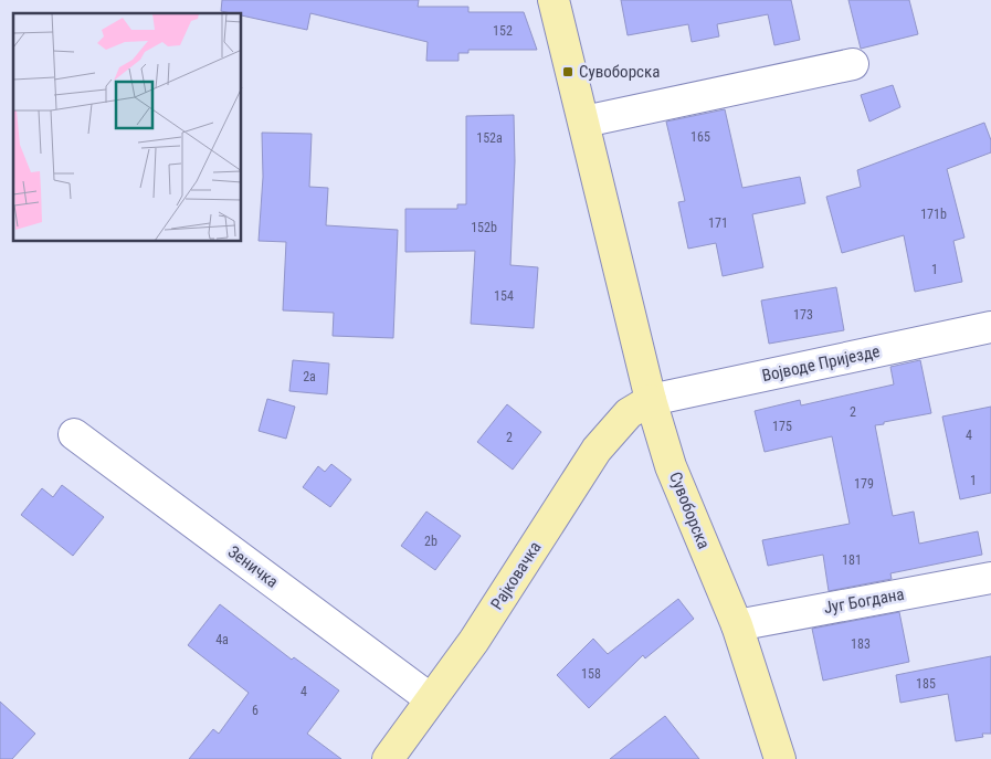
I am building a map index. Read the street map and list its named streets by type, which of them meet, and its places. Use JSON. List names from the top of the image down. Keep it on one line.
{"streets":{"main road":["Сувоборска","Рајковачка"],"street":["Војводе Пријезде","Зеничка","Југ Богдана"]},"crossings":[["Војводе Пријезде","Сувоборска"],["Војводе Пријезде","Рајковачка"],["Сувоборска","Рајковачка"],["Сувоборска","Југ Богдана"],["Зеничка","Рајковачка"]],"places":{"transit":["Сувоборска"]},"house_numbers":["152","165","152a","171b","171","152b","1","154","173","2a","2","175","4","2","1","179","2b","181","4a","183","158","185","4","6"]}
